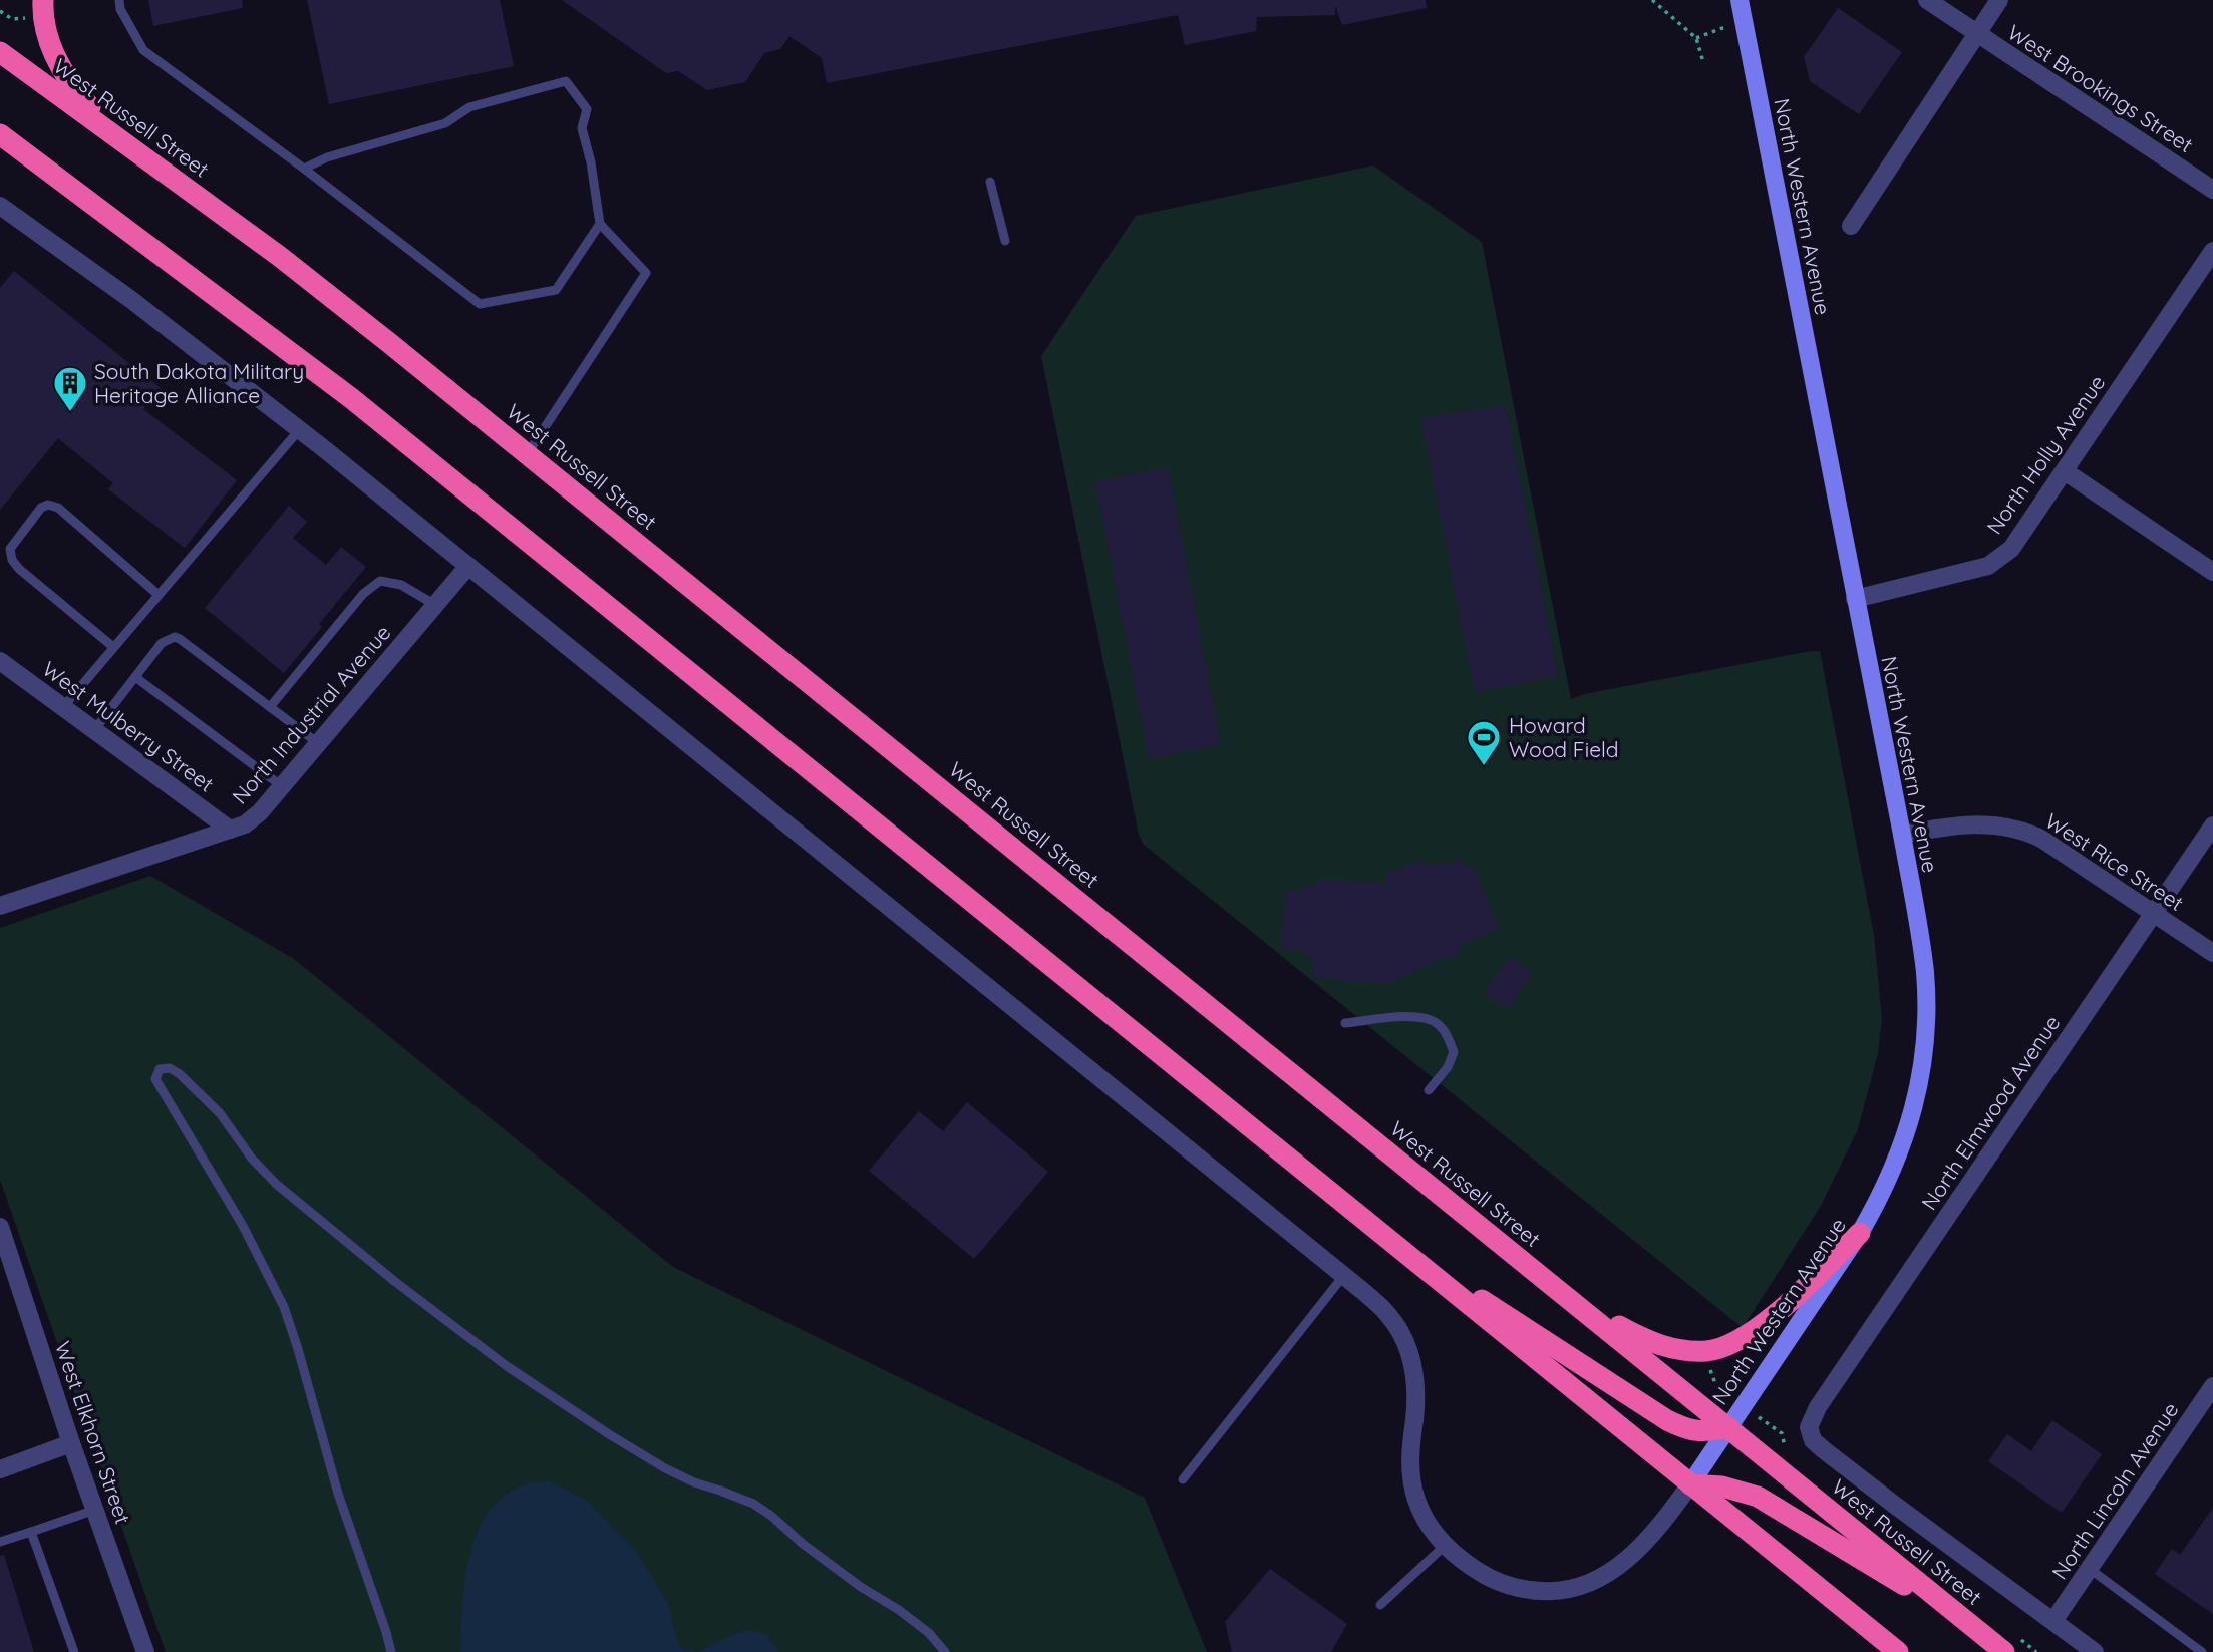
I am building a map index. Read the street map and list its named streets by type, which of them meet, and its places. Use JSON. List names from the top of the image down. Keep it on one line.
{"streets":{"highway":["West Russell Street"],"street":["West Brookings Street","North Western Avenue","North Holly Avenue","North Industrial Avenue","West Mulberry Street","West Rice Street","North Elmwood Avenue","West Elkhorn Street","North Lincoln Avenue"]},"crossings":[["West Russell Street","North Western Avenue"],["West Russell Street","North Elmwood Avenue"],["West Russell Street","North Lincoln Avenue"],["North Western Avenue","North Holly Avenue"],["North Western Avenue","West Rice Street"],["North Industrial Avenue","West Mulberry Street"],["West Rice Street","North Elmwood Avenue"]],"places":{"building":["South Dakota Military Heritage Alliance"],"sports":["Howard Wood Field"]}}
